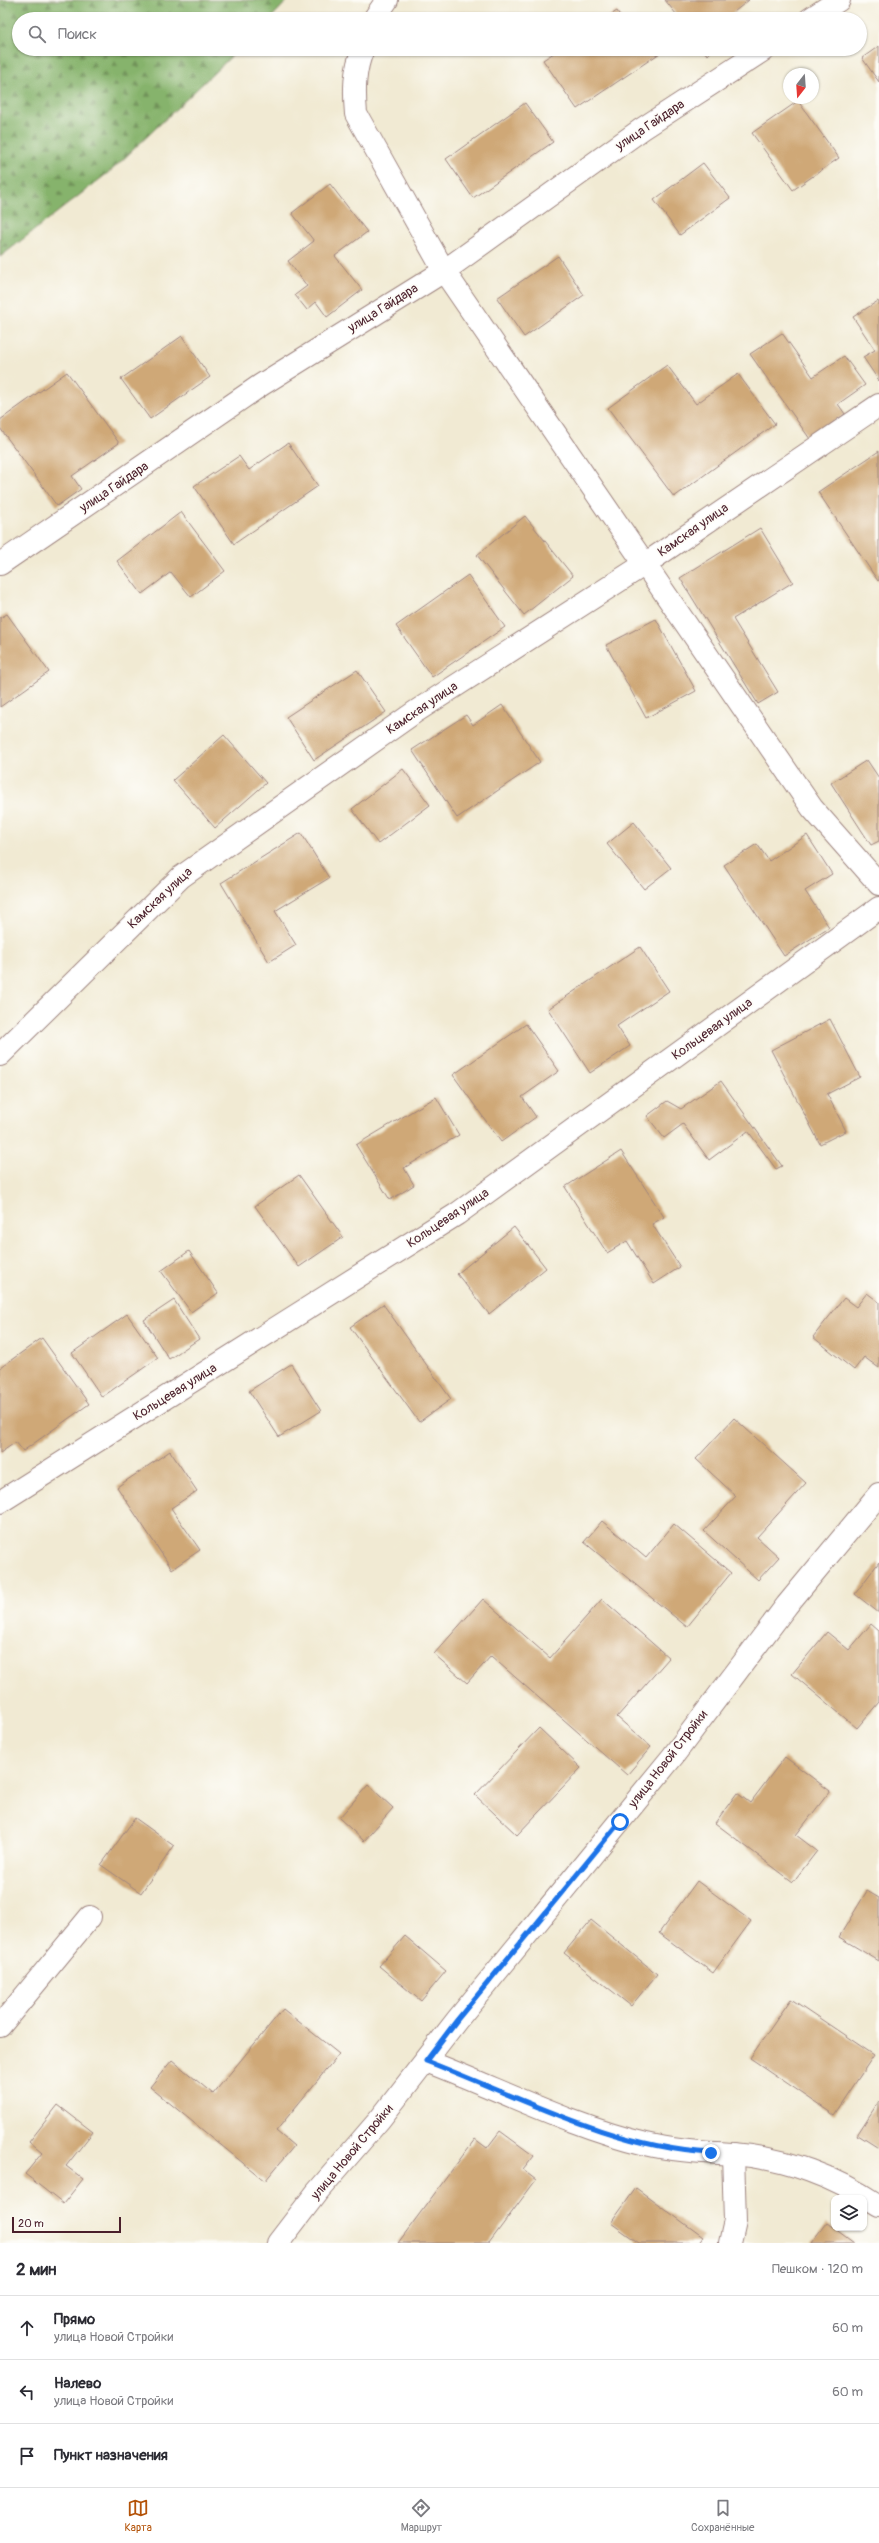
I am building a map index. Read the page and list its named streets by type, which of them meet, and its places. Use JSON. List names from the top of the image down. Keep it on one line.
{"streets":{"street":["улица Гайдара","Камская улица","Кольцевая улица","улица Новой Стройки"]},"scale_bar":"20 m","north":"bottom","page":{"search":"Поиск","scale":"20 m","heading":["2 мин","Пешком · 120 m"],"list":[["Прямо","улица Новой Стройки","60 m"],["Налево","улица Новой Стройки","60 m"],"Пункт назначения"],"nav":["Карта","Маршрут","Сохранённые"]}}
